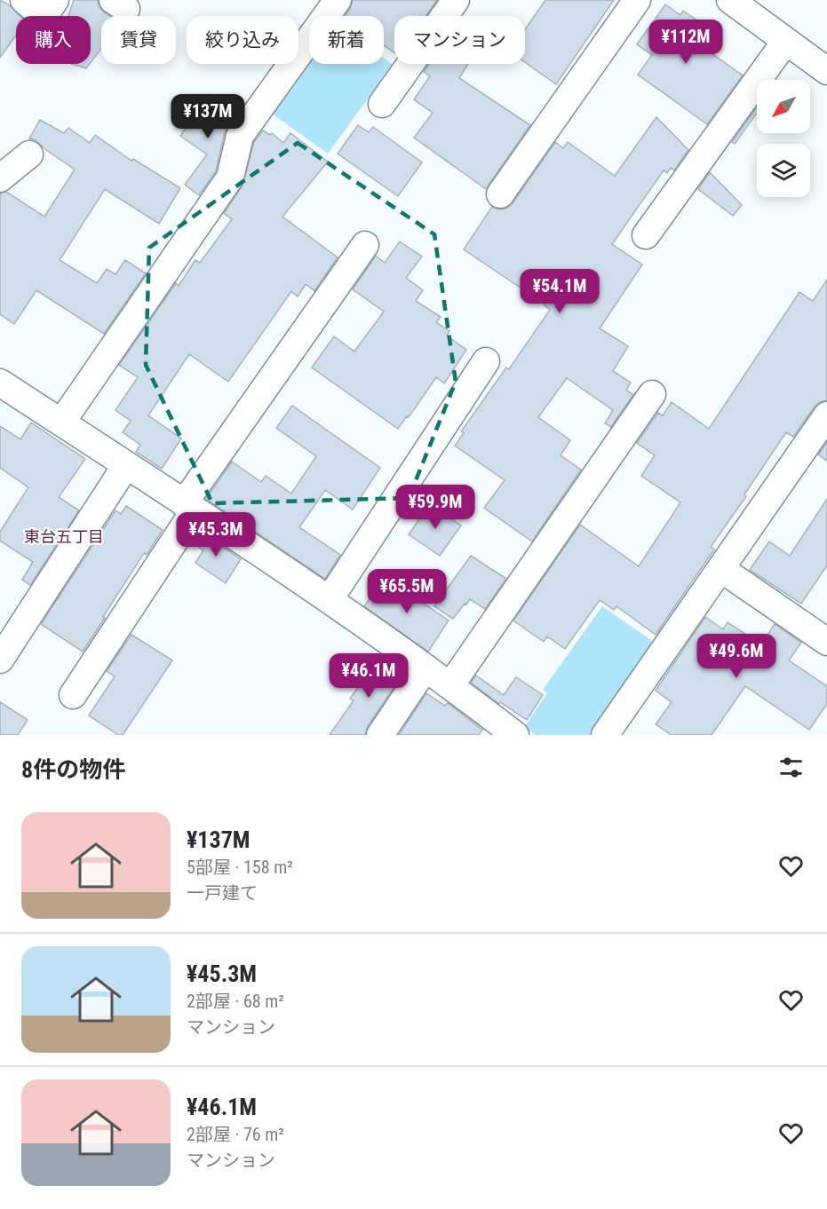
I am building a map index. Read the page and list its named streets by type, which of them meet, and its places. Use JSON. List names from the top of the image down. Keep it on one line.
{"districts":["東台五丁目"],"north":"bottom left","page":{"chip":["購入","賃貸","絞り込み","新着","マンション"],"price":["¥112M","¥137M","¥54.1M","¥59.9M","¥45.3M","¥65.5M","¥49.6M","¥46.1M"],"heading":"8件の物件","list":[{"name":"¥137M","note":"5部屋 · 158 m² · 一戸建て"},{"name":"¥45.3M","note":"2部屋 · 68 m² · マンション"},{"name":"¥46.1M","note":"2部屋 · 76 m² · マンション"}]}}
